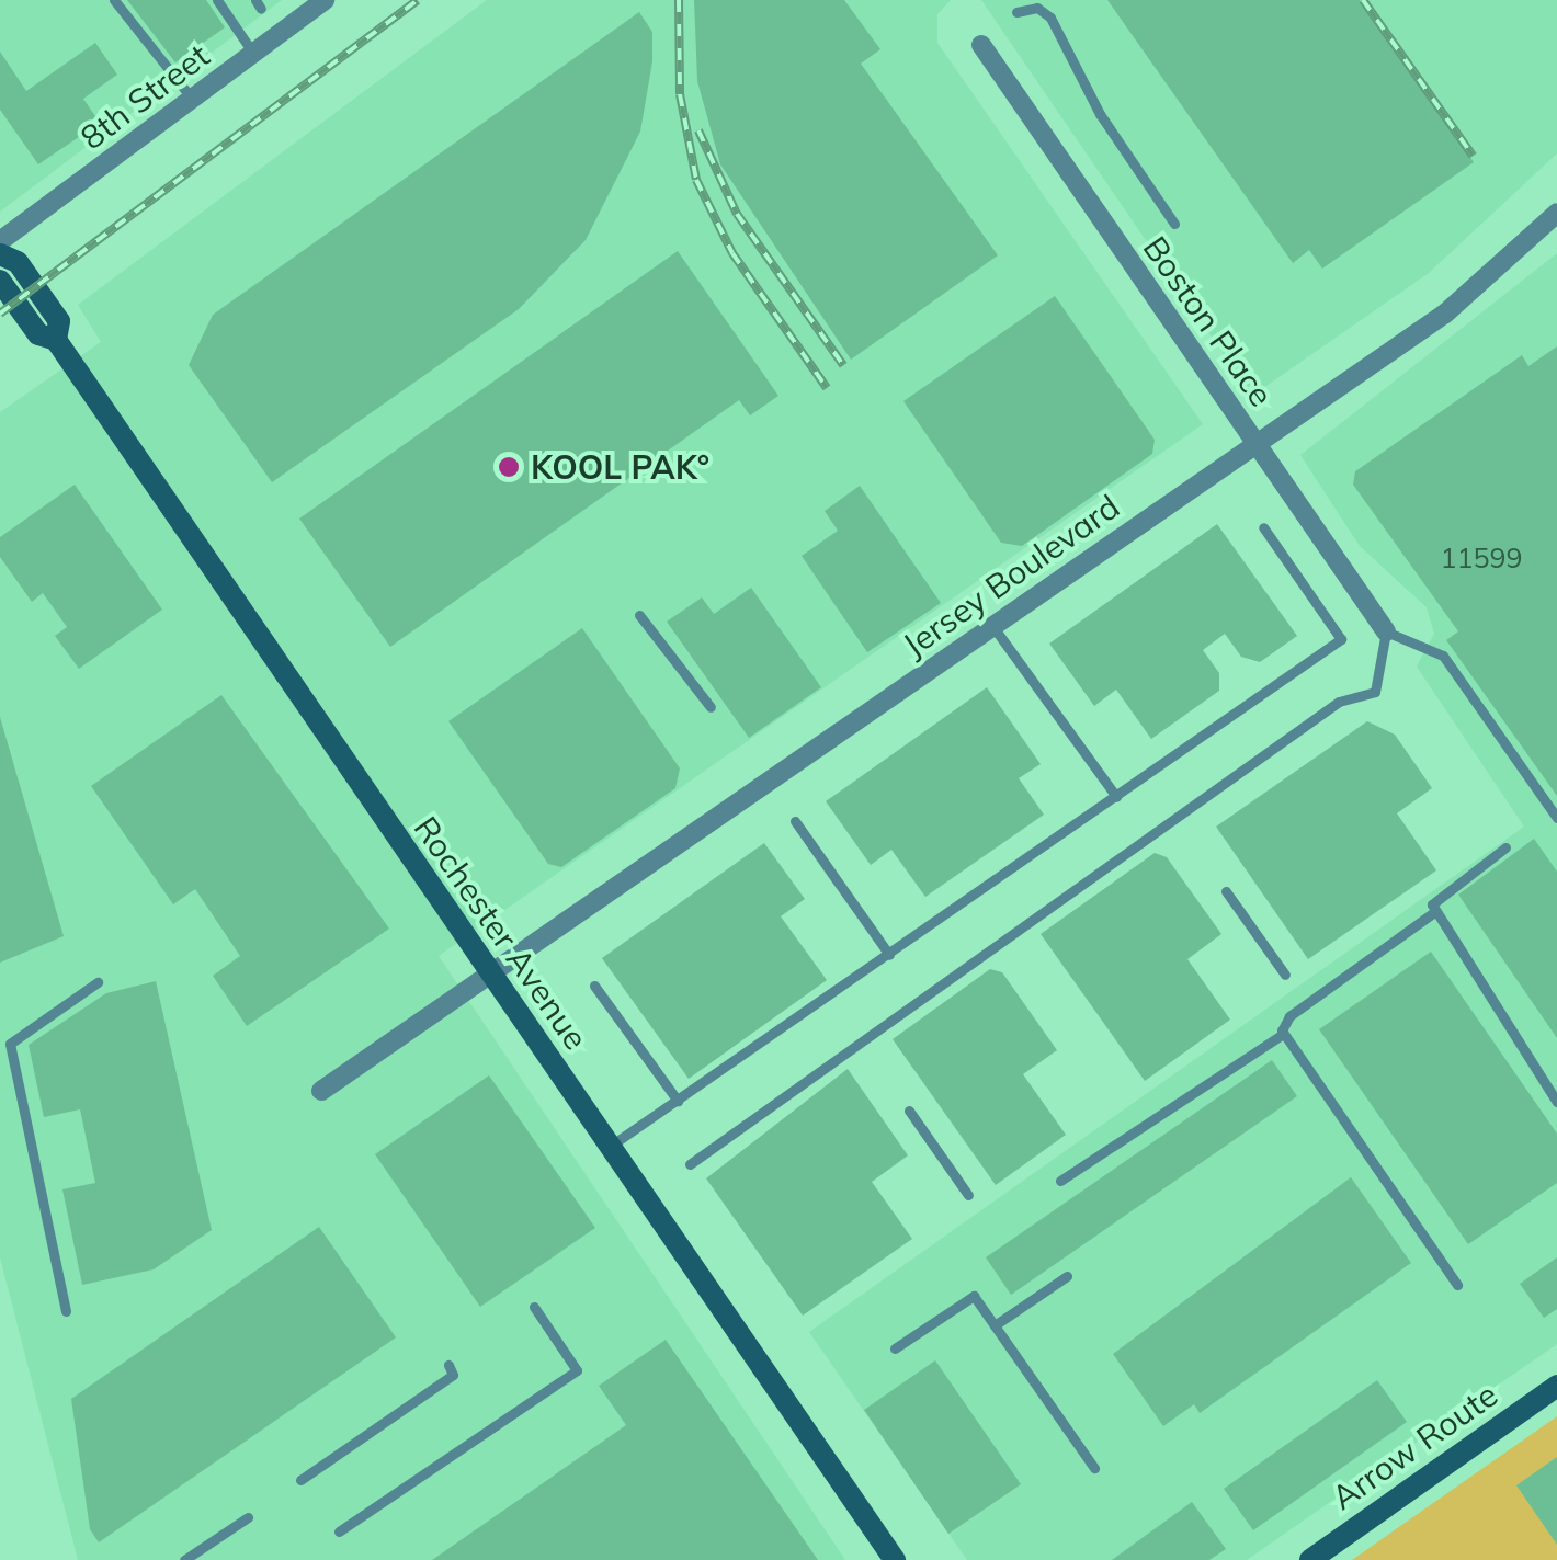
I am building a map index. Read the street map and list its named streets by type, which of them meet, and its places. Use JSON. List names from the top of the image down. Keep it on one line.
{"streets":{"main road":["Rochester Avenue","Arrow Route"],"street":["8th Street","Boston Place","Jersey Boulevard"]},"crossings":[["Boston Place","Jersey Boulevard"],["Jersey Boulevard","Rochester Avenue"]],"places":["KOOL PAK°"],"house_numbers":["11599"]}
